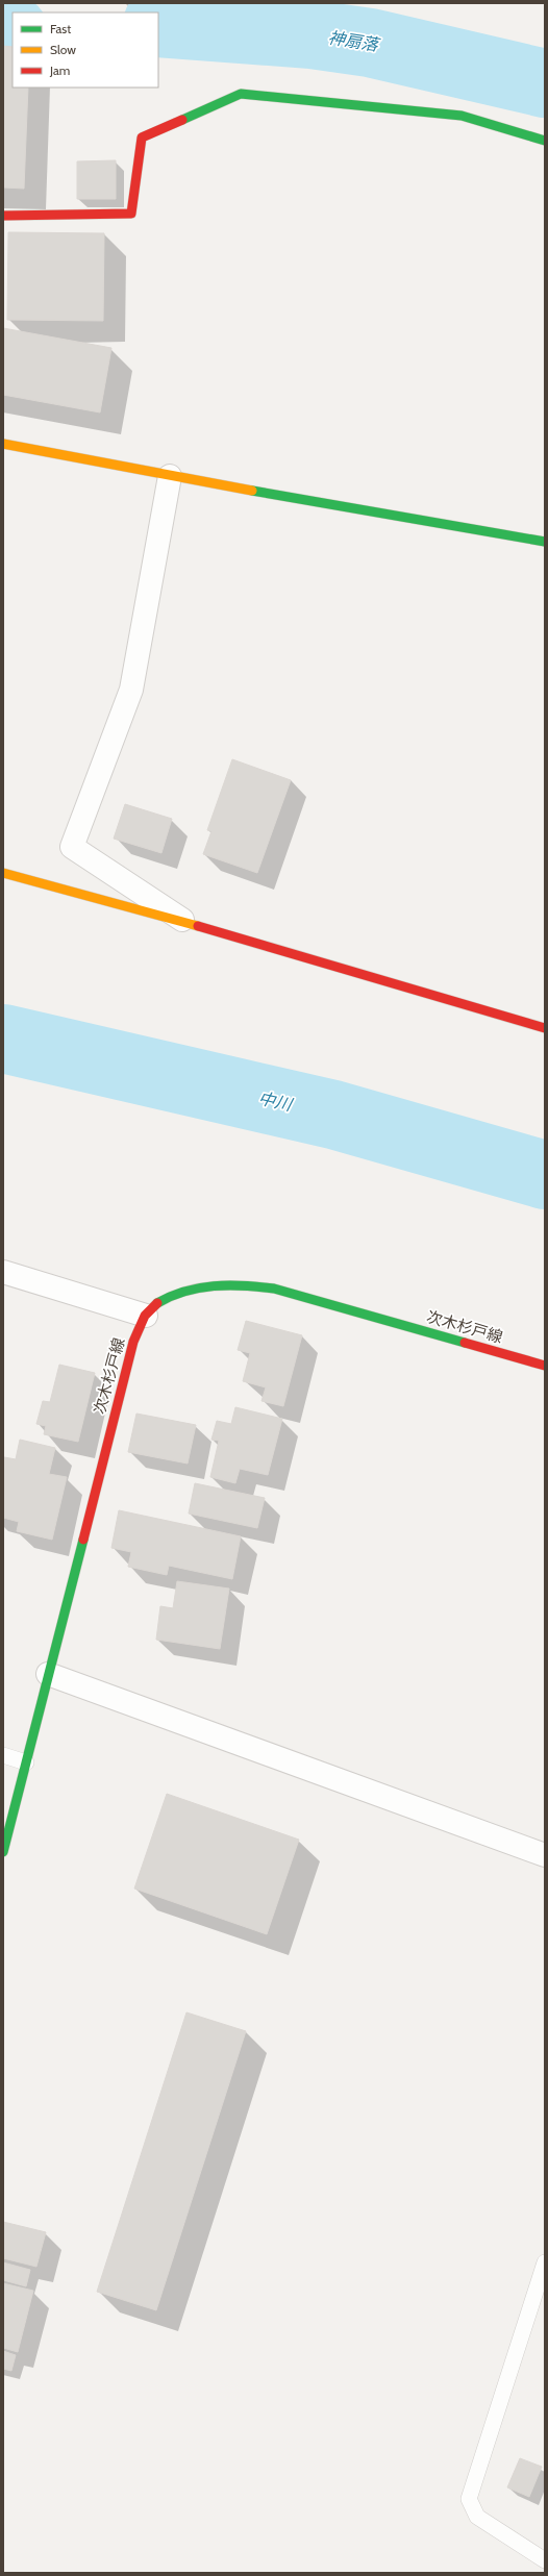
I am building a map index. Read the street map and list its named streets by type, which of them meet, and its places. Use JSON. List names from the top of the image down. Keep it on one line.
{"streets":{"street":["次木杉戸線"]},"water":["神扇落","中川"],"legend":["Fast","Slow","Jam"]}
